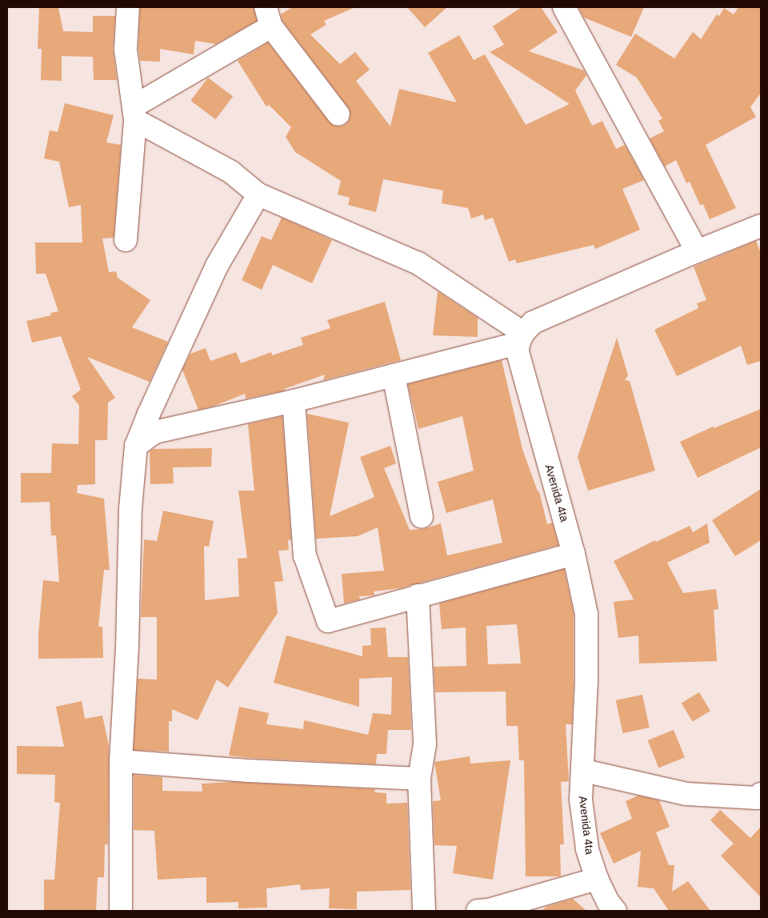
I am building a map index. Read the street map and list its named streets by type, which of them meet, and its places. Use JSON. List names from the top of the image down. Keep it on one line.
{"streets":{"street":["Avenida 4ta"]}}
